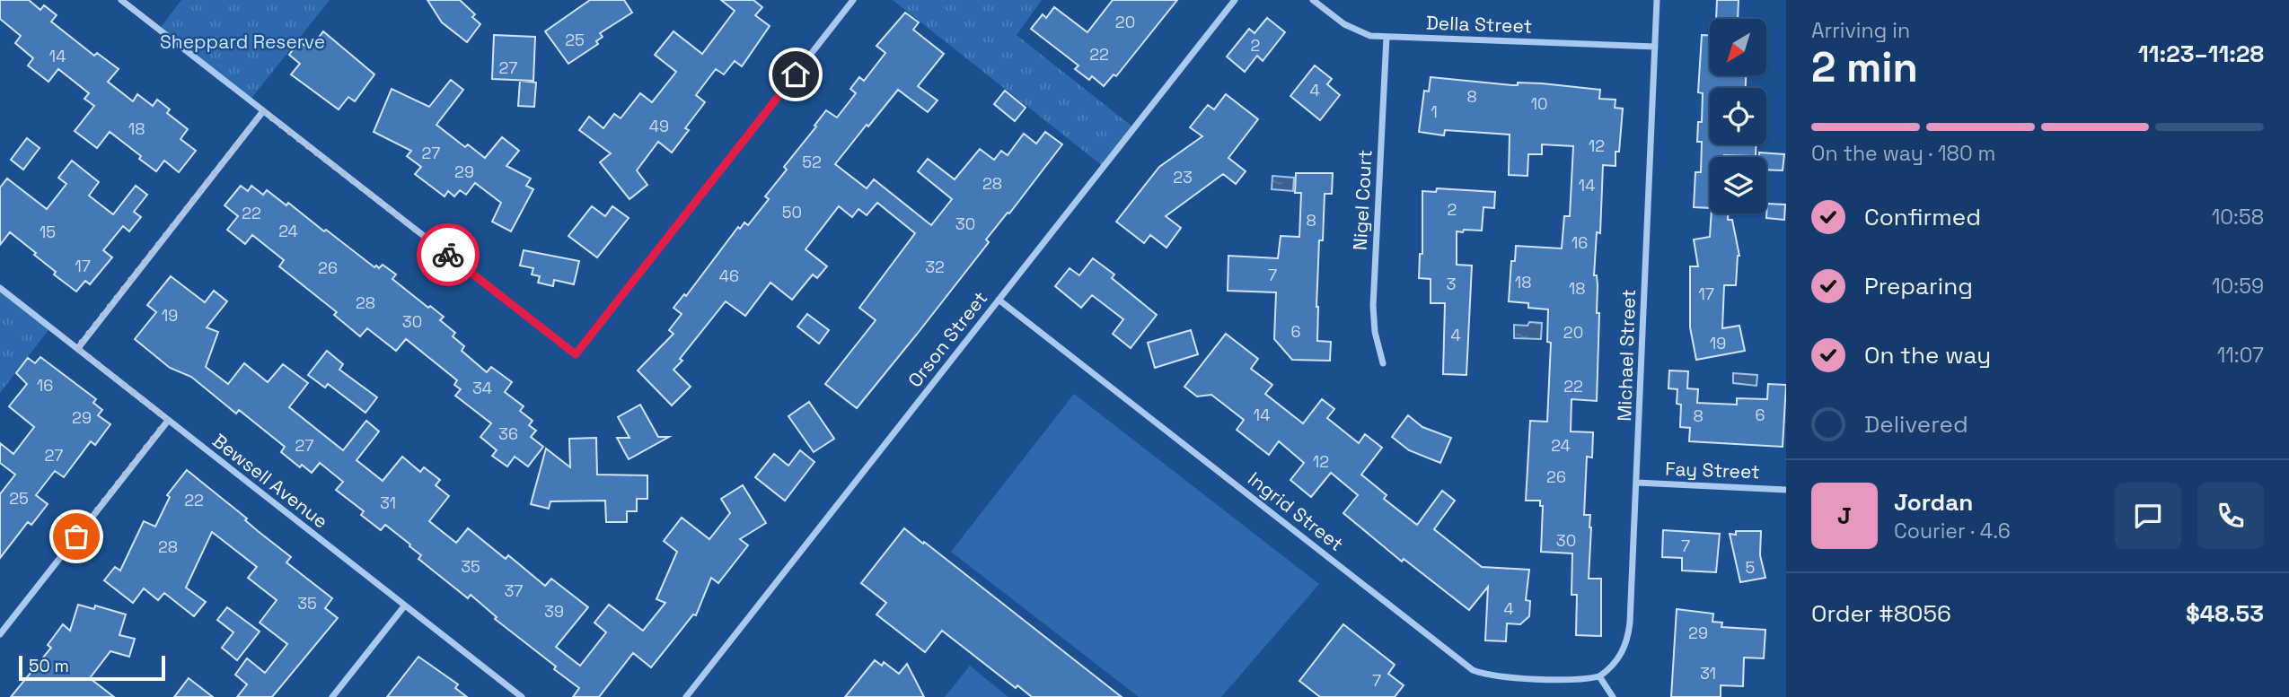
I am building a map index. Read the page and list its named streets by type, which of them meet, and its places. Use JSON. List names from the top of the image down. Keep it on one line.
{"streets":{"street":["Della Street","Nigel Court","Orson Street","Michael Street","Fay Street","Bewsell Avenue","Ingrid Street"]},"crossings":[["Della Street","Nigel Court"],["Della Street","Michael Street"],["Orson Street","Ingrid Street"],["Michael Street","Fay Street"],["Michael Street","Ingrid Street"]],"parks":["Sheppard Reserve"],"house_numbers":["20","25","2","22","14","27","4","8","10","1","49","18","12","27","52","29","23","28","14","2","50","22","8","30","24","15","16","17","32","26","7","46","18","3","18","17","28","19","30","6","20","4","19","16","22","34","14","6","8","29","36","27","24","27","12","26","25","22","31","30","7","28","35","5","37","35","4","39","29","31","7"],"scale_bar":"50 m","north":"bottom left","page":{"heading":["2 min","Arriving in","11:23–11:28"],"panel":["Jordan","Courier · 4.6","Order #8056","$48.53"],"bar":"On the way · 180 m","list":[["Confirmed","10:58"],["Preparing","10:59"],["On the way","11:07"],"Delivered"],"round":"J","scale":"50 m"}}
